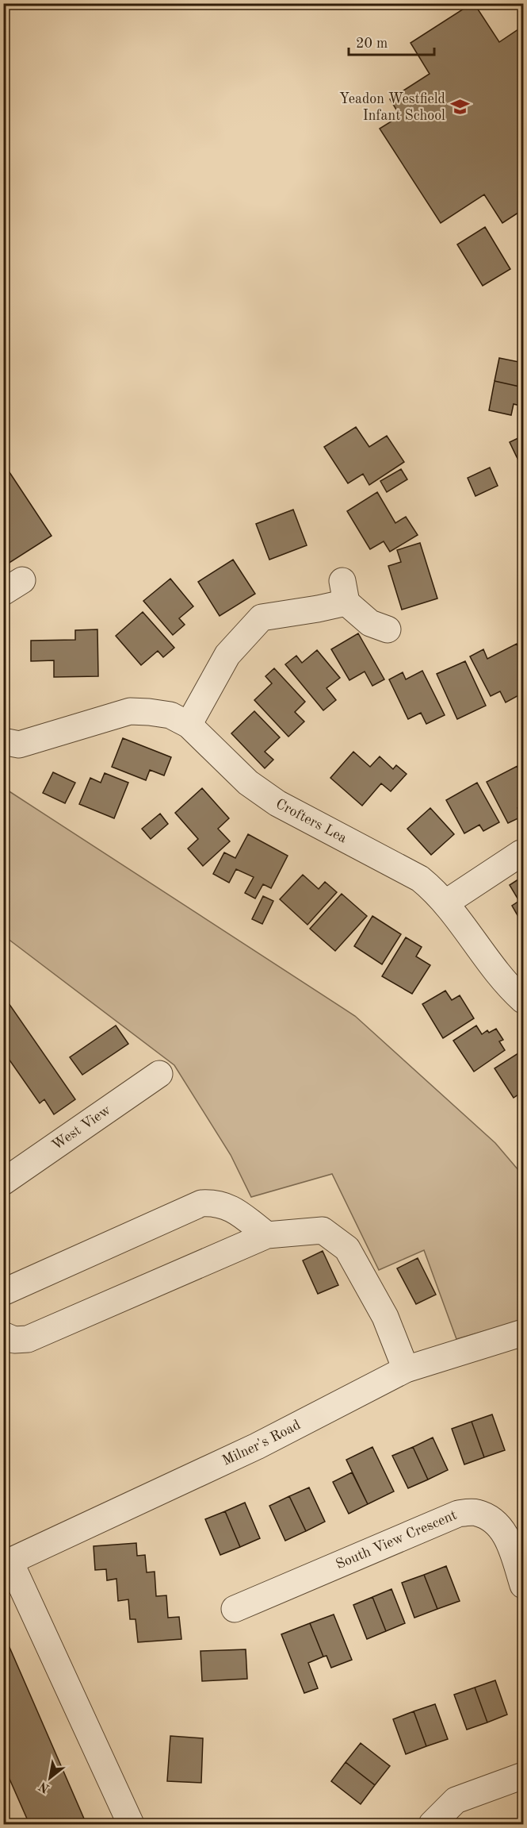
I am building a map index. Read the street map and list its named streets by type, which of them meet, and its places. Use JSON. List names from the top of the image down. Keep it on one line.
{"streets":{"street":["Crofters Lea","West View","Milner's Road","South View Crescent"]},"places":{"school or university":["Yeadon Westfield Infant School"]},"scale_bar":"20 m","north":"bottom left"}
